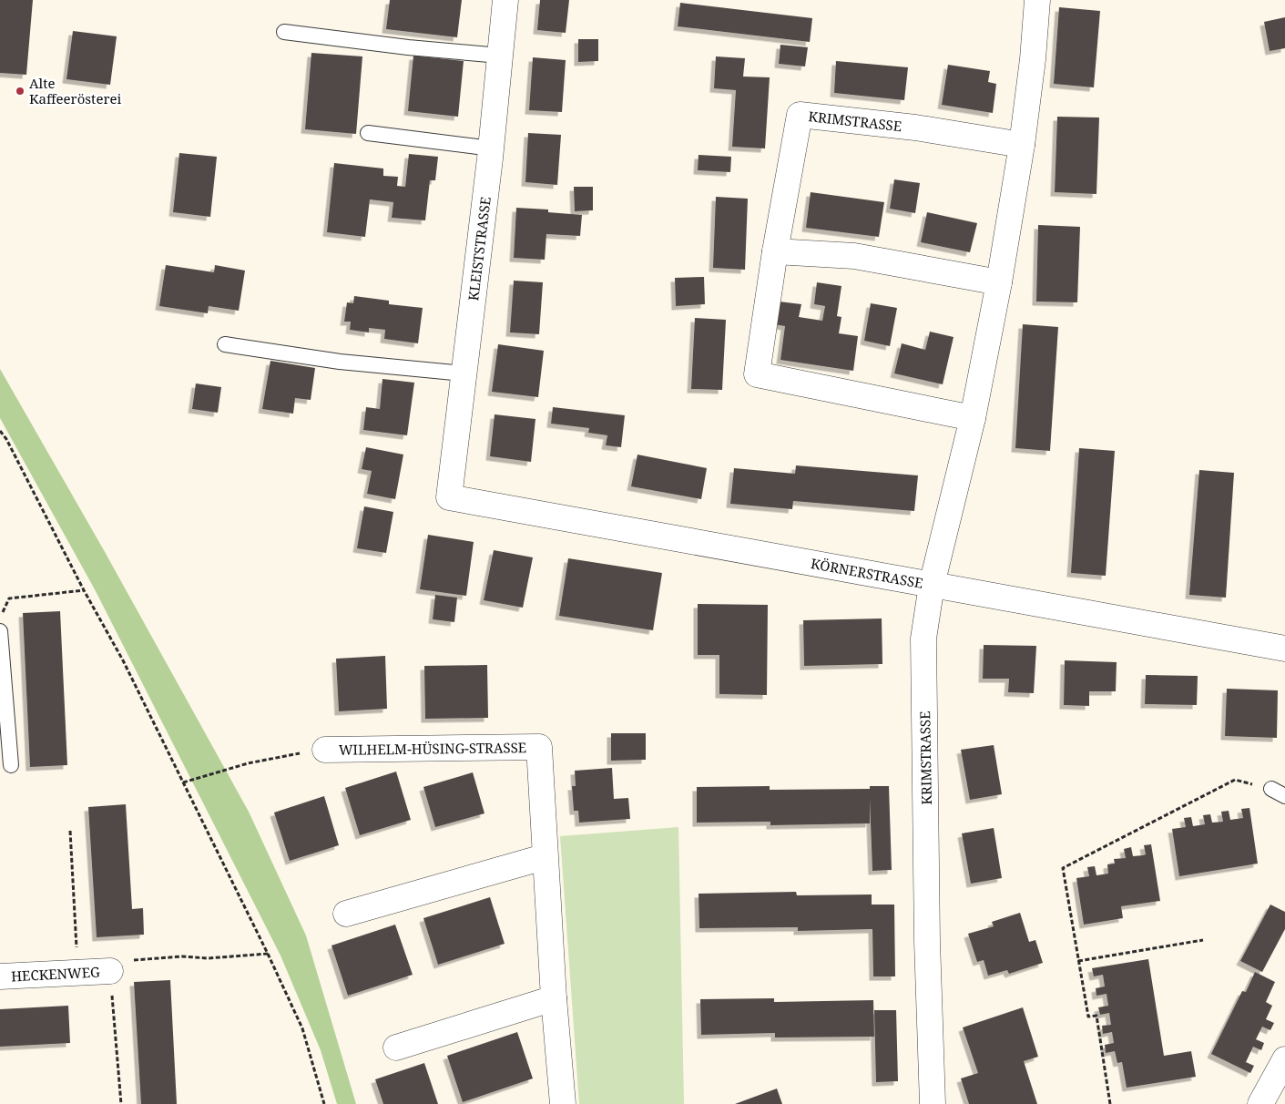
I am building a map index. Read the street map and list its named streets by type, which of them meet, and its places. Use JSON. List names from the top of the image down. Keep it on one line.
{"streets":{"street":["KRIMSTRASSE","KLEISTSTRASSE","KÖRNERSTRASSE","WILHELM-HÜSING-STRASSE","HECKENWEG"]},"crossings":[["KRIMSTRASSE","KÖRNERSTRASSE"],["KLEISTSTRASSE","KÖRNERSTRASSE"]],"places":["Alte Kaffeerösterei"]}
